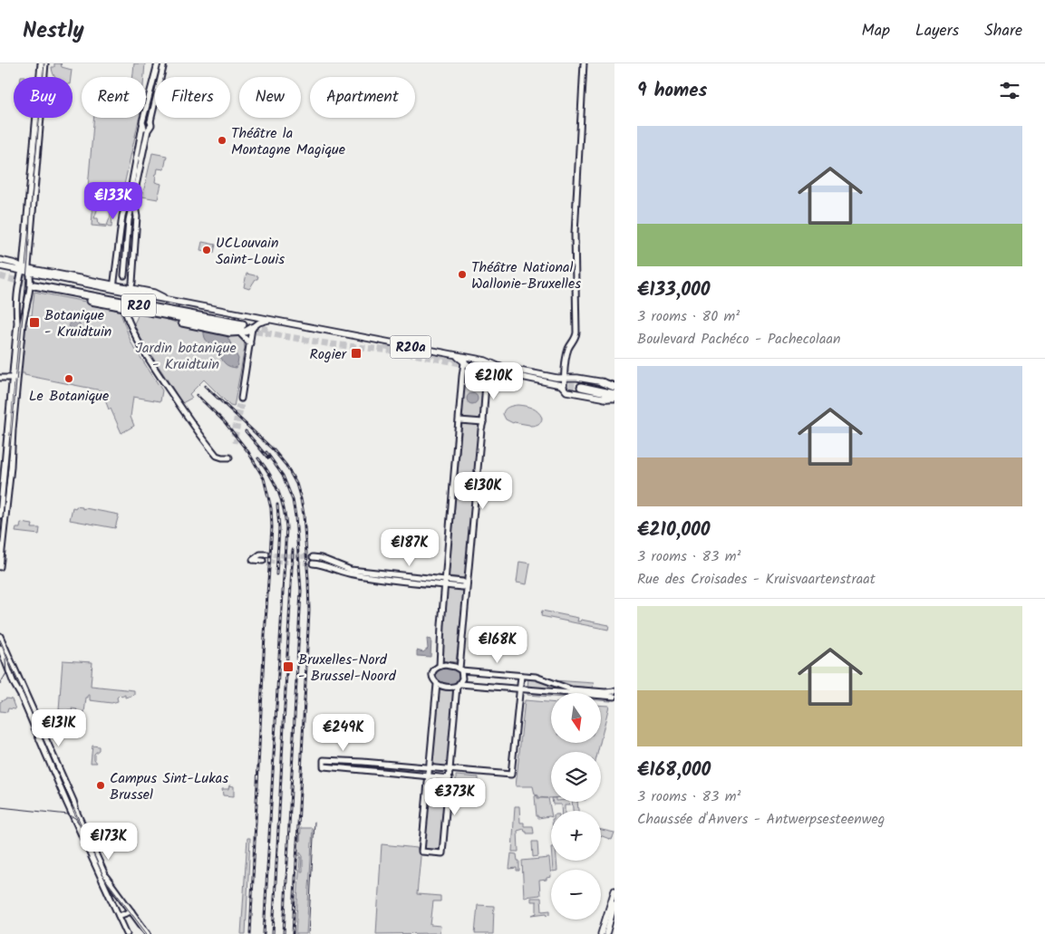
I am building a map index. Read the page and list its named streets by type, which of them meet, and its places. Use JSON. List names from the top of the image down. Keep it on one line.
{"streets":{"highway":["R20"],"main road":["R20a"]},"parks":["Jardin botanique - Kruidtuin"],"places":{"other":["Théâtre la Montagne Magique","UCLouvain Saint-Louis","Théâtre National Wallonie-Bruxelles","Le Botanique","Campus Sint-Lukas Brussel"],"transit":["Botanique - Kruidtuin","Rogier","Bruxelles-Nord - Brussel-Noord"]},"north":"bottom","page":{"header":"Nestly","nav":["Map","Layers","Share"],"heading":"9 homes","chip":["Buy","Rent","Filters","New","Apartment"],"list":[{"name":"€133,000","note":"3 rooms · 80 m² · Boulevard Pachéco - Pachecolaan"},{"name":"€210,000","note":"3 rooms · 83 m² · Rue des Croisades - Kruisvaartenstraat"},{"name":"€168,000","note":"3 rooms · 83 m² · Chaussée d'Anvers - Antwerpsesteenweg"}],"price":["€133K","€210K","€130K","€187K","€168K","€131K","€249K","€373K","€173K"],"map_buttons":["+","−"]}}
